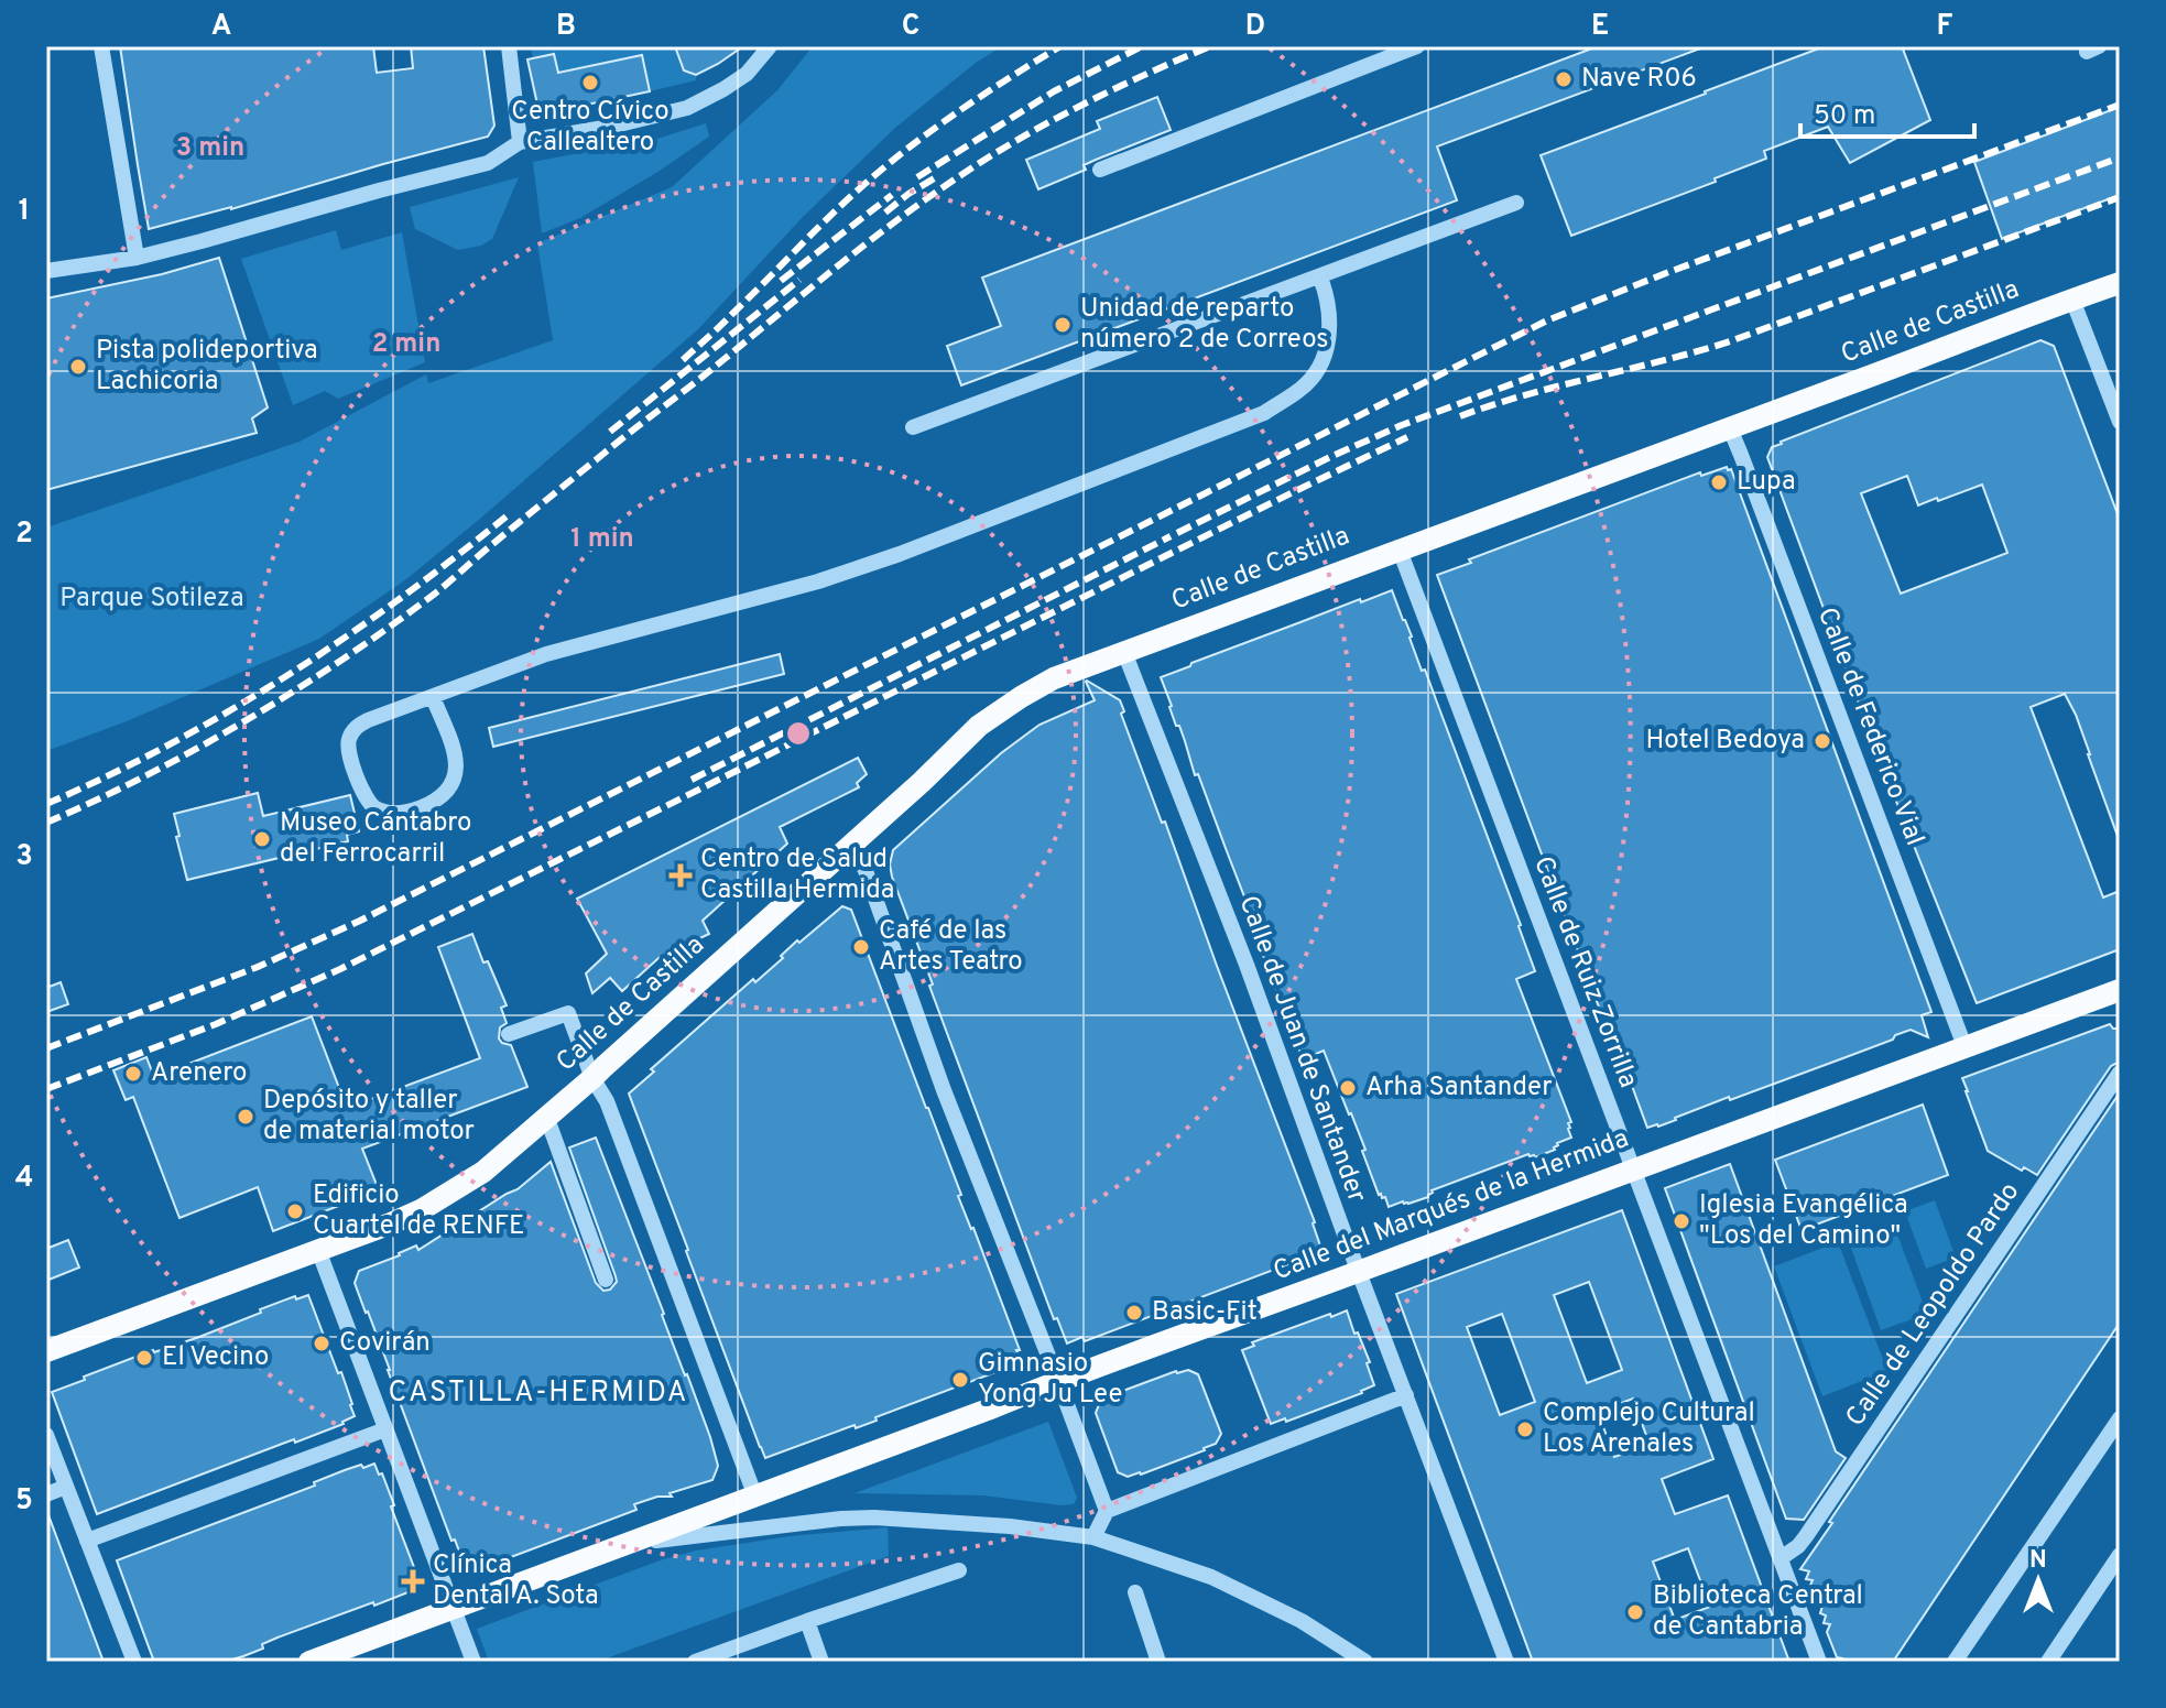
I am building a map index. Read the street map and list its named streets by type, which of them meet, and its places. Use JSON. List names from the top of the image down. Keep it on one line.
{"streets":{"main road":["Calle de Castilla","Calle del Marqués de la Hermida"],"street":["Calle de Federico Vial","Calle de Ruiz Zorrilla","Calle de Juan de Santander","Calle de Leopoldo Pardo"]},"crossings":[["Calle de Castilla","Calle de Federico Vial"],["Calle de Castilla","Calle de Ruiz Zorrilla"],["Calle de Castilla","Calle de Juan de Santander"],["Calle de Federico Vial","Calle del Marqués de la Hermida"],["Calle de Ruiz Zorrilla","Calle del Marqués de la Hermida"],["Calle de Ruiz Zorrilla","Calle de Leopoldo Pardo"],["Calle de Juan de Santander","Calle del Marqués de la Hermida"]],"districts":["CASTILLA-HERMIDA"],"parks":["Parque Sotileza"],"places":{"other":["Nave R06","Centro Cívico Callealtero","Unidad de reparto número 2 de Correos","Pista polideportiva Lachicoria","Lupa","Hotel Bedoya","Museo Cántabro del Ferrocarril","Café de las Artes Teatro","Arenero","Arha Santander","Depósito y taller de material motor","Edificio Cuartel de RENFE","Iglesia Evangélica \"Los del Camino\"","Basic-Fit","Covirán","El Vecino","Gimnasio Yong Ju Lee","Complejo Cultural Los Arenales","Biblioteca Central de Cantabria"],"health":["Centro de Salud Castilla Hermida","Clínica Dental A. Sota"]},"scale_bar":"50 m","north":"top","grid":{"columns":["A","B","C","D","E","F"],"rows":["1","2","3","4","5"]},"rings":["3 min","2 min","1 min"]}
